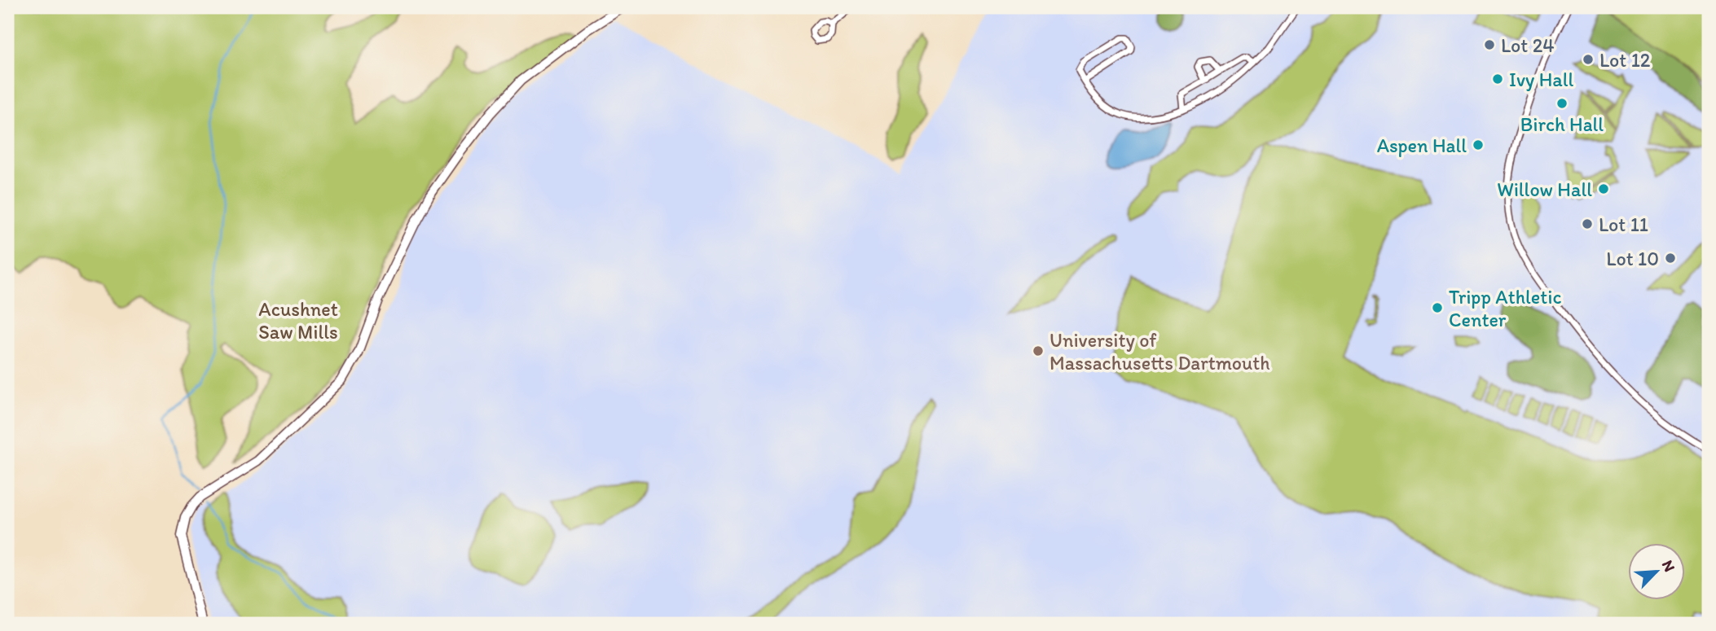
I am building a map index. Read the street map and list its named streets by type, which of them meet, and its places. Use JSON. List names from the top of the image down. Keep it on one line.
{"parks":["Acushnet Saw Mills"],"places":["Lot 24","Lot 12","Ivy Hall","Birch Hall","Aspen Hall","Willow Hall","Lot 11","Lot 10","Tripp Athletic Center","University of Massachusetts Dartmouth"],"north":"top right"}
